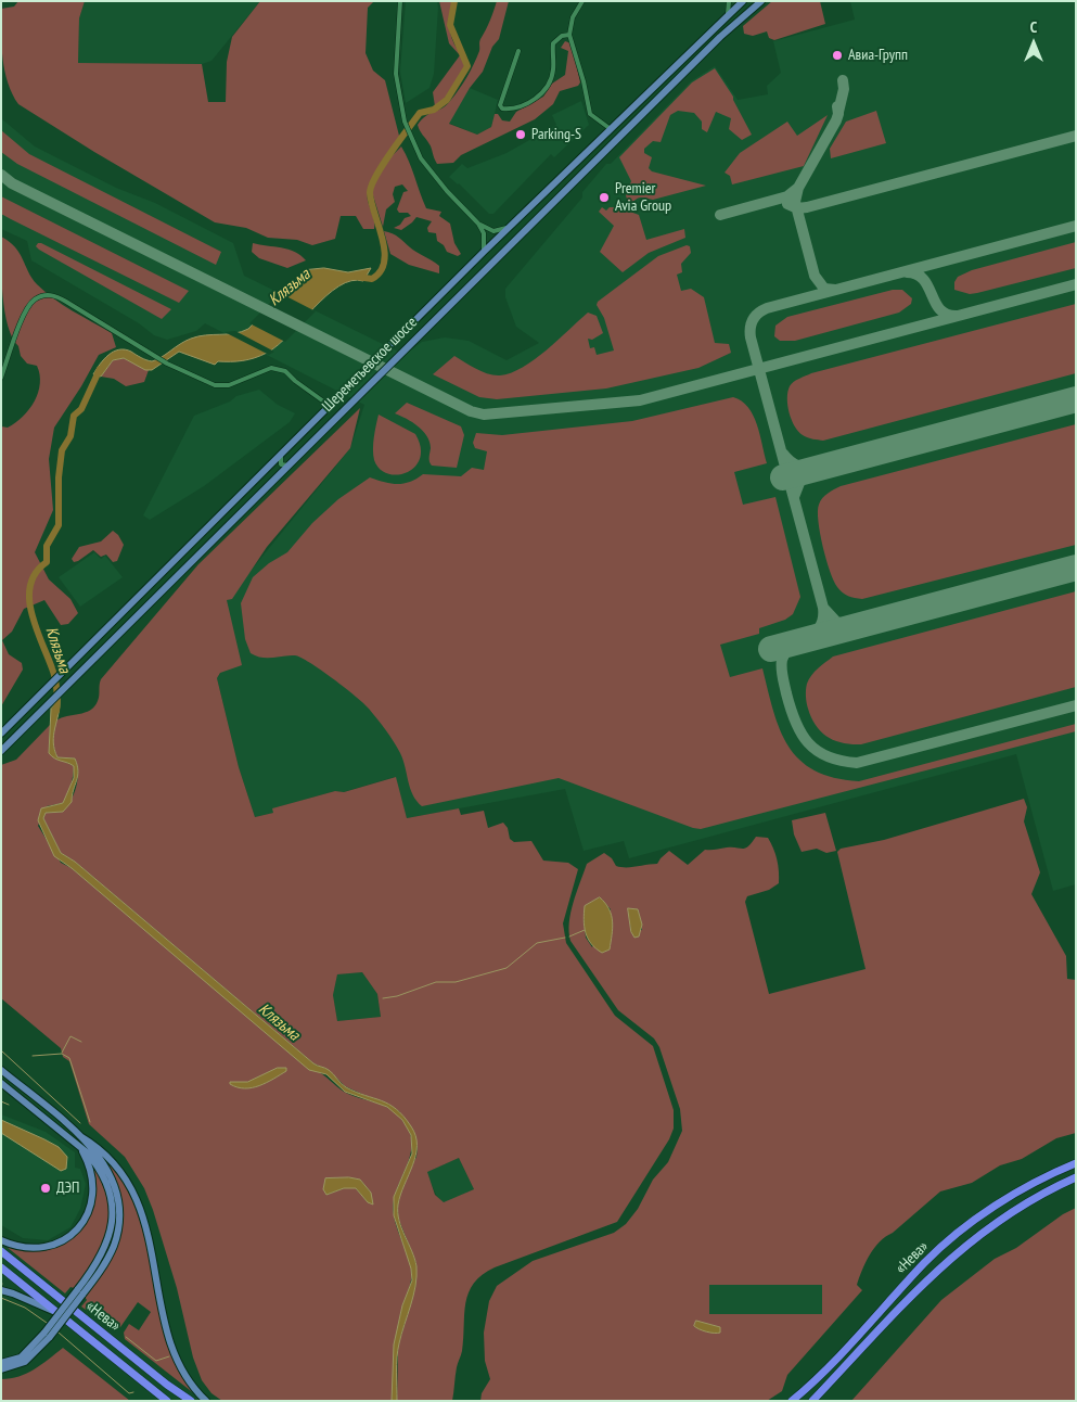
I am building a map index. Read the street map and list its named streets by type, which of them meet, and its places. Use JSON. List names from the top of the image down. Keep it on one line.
{"streets":{"highway":["«Нева»"],"main road":["Шереметьевское шоссе"]},"water":["Клязьма"],"places":["Авиа-Групп","Parking-S","Premier Avia Group","ДЭП"],"north":"top"}
